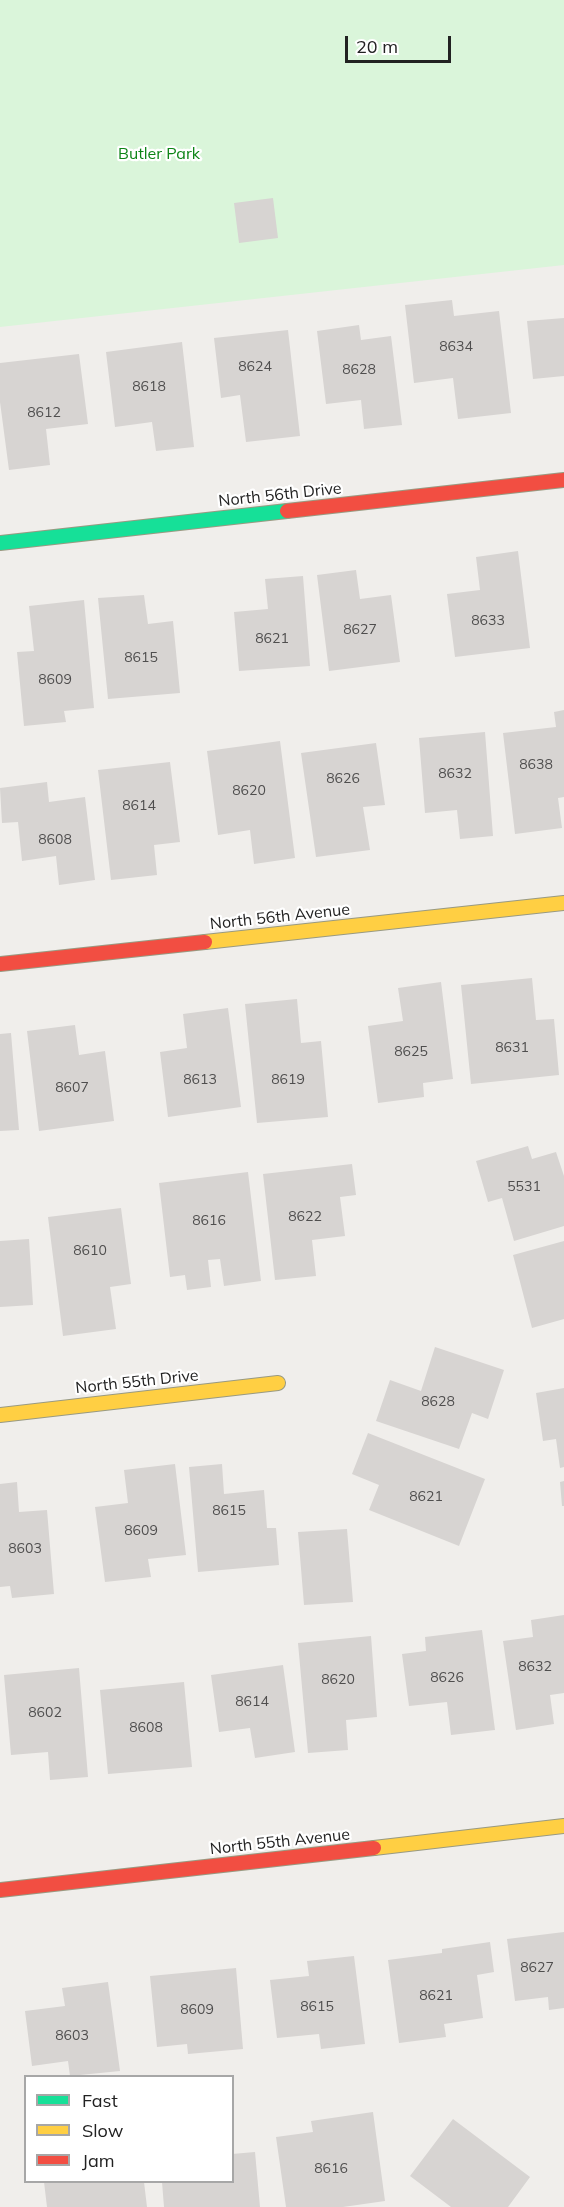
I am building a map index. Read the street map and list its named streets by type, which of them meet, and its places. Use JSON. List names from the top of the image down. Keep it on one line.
{"streets":{"street":["North 56th Drive","North 56th Avenue","North 55th Drive","North 55th Avenue"]},"parks":["Butler Park"],"house_numbers":["8634","8624","8628","8618","8612","8633","8627","8621","8615","8609","8638","8632","8626","8620","8614","8608","8631","8625","8613","8619","8607","5531","8622","8616","8610","8628","8621","8615","8609","8603","8632","8626","8620","8614","8602","8608","8627","8621","8615","8609","8603","8616"],"legend":["Fast","Slow","Jam"],"scale_bar":"20 m"}
